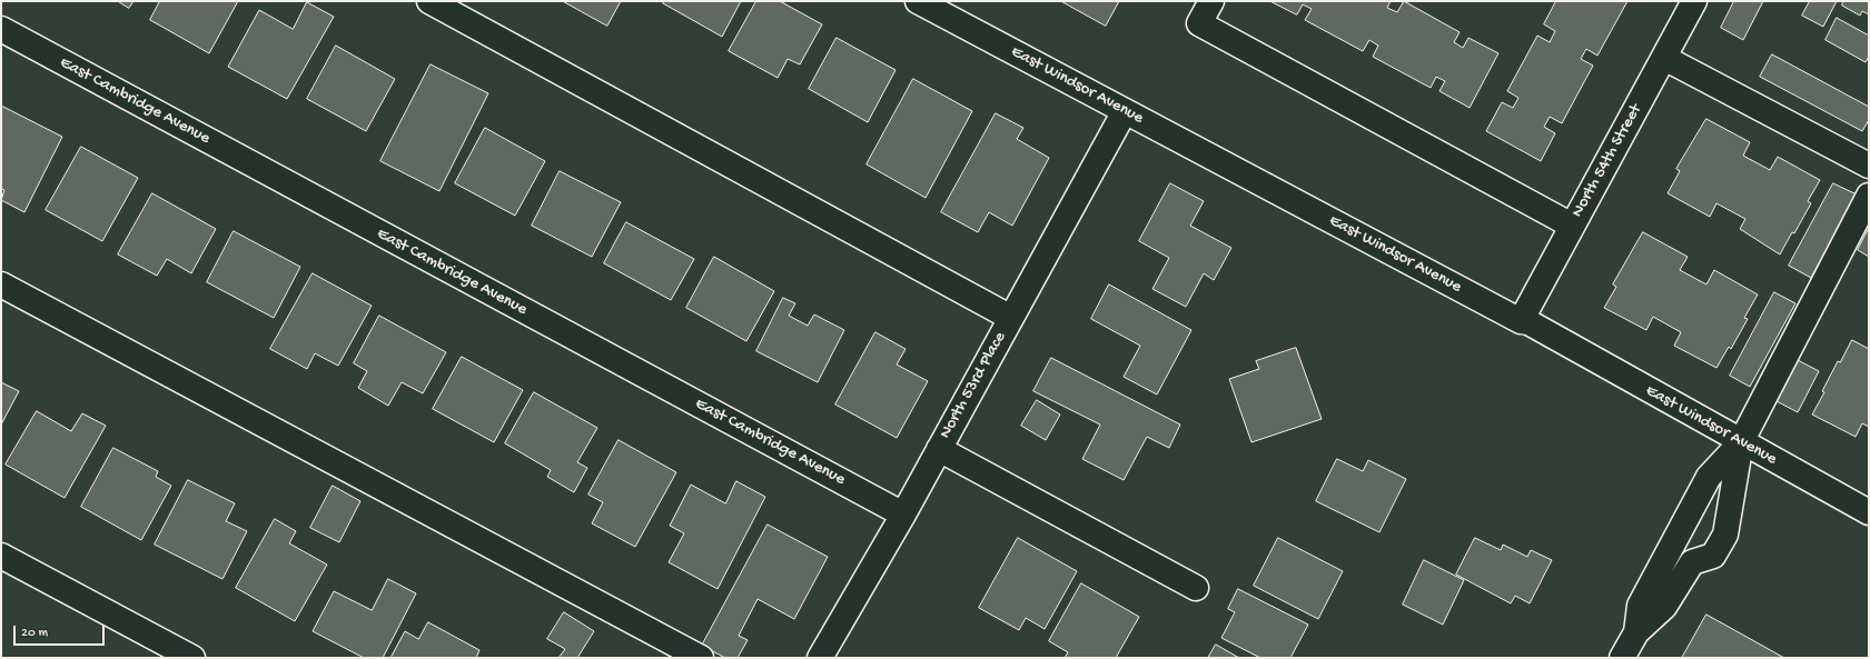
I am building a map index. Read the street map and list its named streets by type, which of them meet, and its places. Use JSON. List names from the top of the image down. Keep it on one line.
{"streets":{"street":["East Windsor Avenue","East Cambridge Avenue","North 54th Street","North 53rd Place"]},"crossings":[["East Windsor Avenue","North 54th Street"],["East Windsor Avenue","North 53rd Place"],["East Cambridge Avenue","North 53rd Place"]],"scale_bar":"20 m"}
